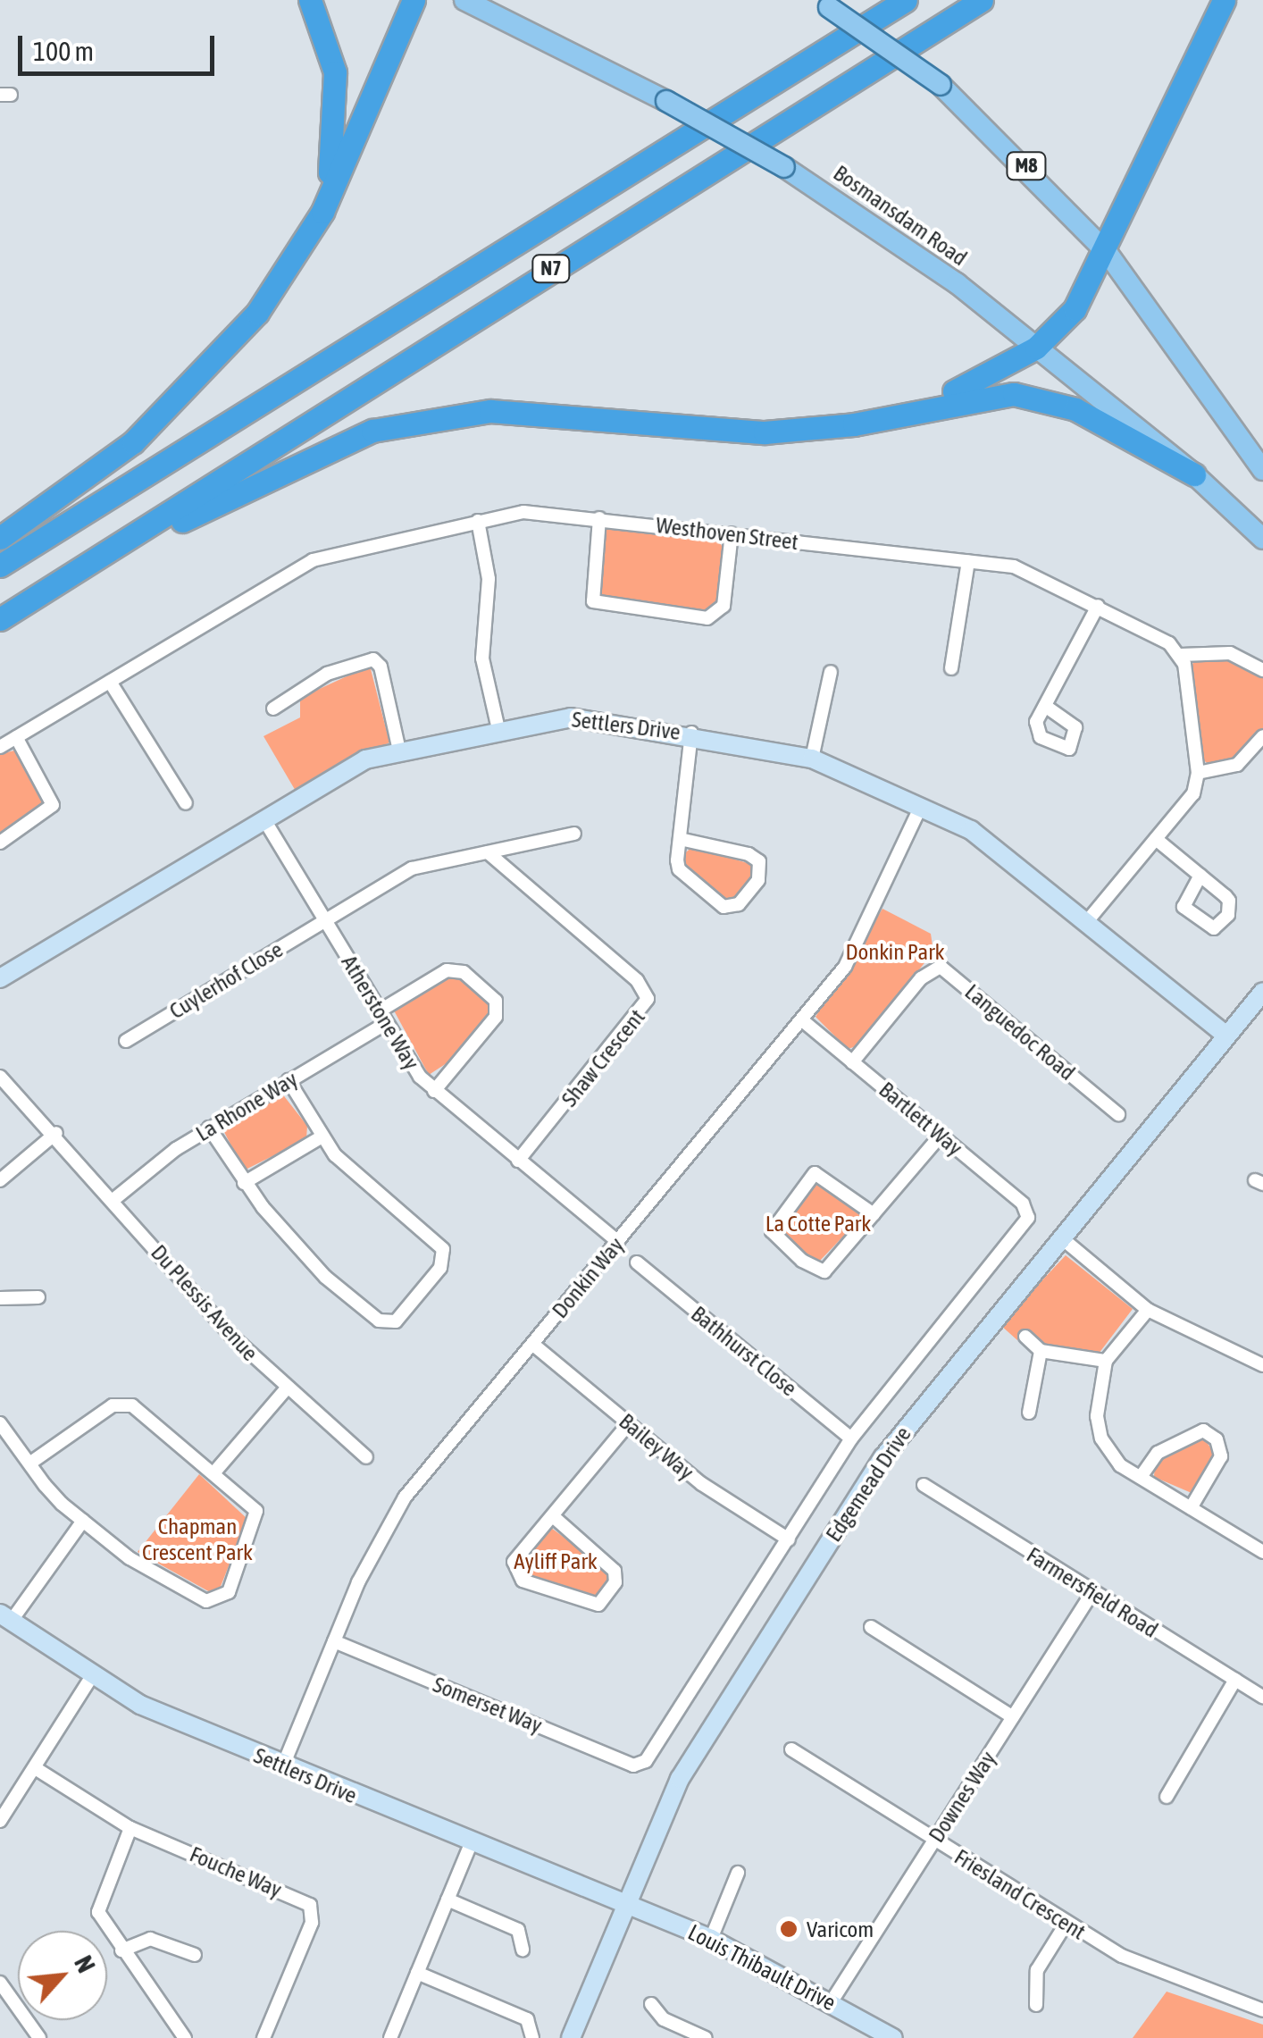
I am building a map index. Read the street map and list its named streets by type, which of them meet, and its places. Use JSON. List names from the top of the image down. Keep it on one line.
{"streets":{"highway":["N7"],"main road":["M8","Bosmansdam Road"],"street":["Westhoven Street","Settlers Drive","Cuylerhof Close","Atherstone Way","Languedoc Road","Shaw Crescent","La Rhone Way","Bartlett Way","Donkin Way","Du Plessis Avenue","Bathhurst Close","Bailey Way","Edgemead Drive","Farmersfield Road","Somerset Way","Downes Way","Fouche Way","Friesland Crescent","Louis Thibault Drive"]},"crossings":[["Settlers Drive","Atherstone Way"],["Settlers Drive","Donkin Way"],["Settlers Drive","Edgemead Drive"],["Settlers Drive","Louis Thibault Drive"],["Cuylerhof Close","Atherstone Way"],["Atherstone Way","Shaw Crescent"],["Atherstone Way","La Rhone Way"],["Atherstone Way","Donkin Way"],["Languedoc Road","Bartlett Way"],["La Rhone Way","Du Plessis Avenue"],["Bartlett Way","Donkin Way"],["Bartlett Way","Edgemead Drive"],["Donkin Way","Bailey Way"],["Donkin Way","Somerset Way"],["Bathhurst Close","Edgemead Drive"],["Bailey Way","Edgemead Drive"],["Edgemead Drive","Somerset Way"],["Edgemead Drive","Louis Thibault Drive"],["Farmersfield Road","Downes Way"],["Downes Way","Friesland Crescent"],["Downes Way","Louis Thibault Drive"]],"parks":["Donkin Park","La Cotte Park","Chapman Crescent Park","Ayliff Park"],"places":["Varicom"],"scale_bar":"100 m","north":"top right"}
